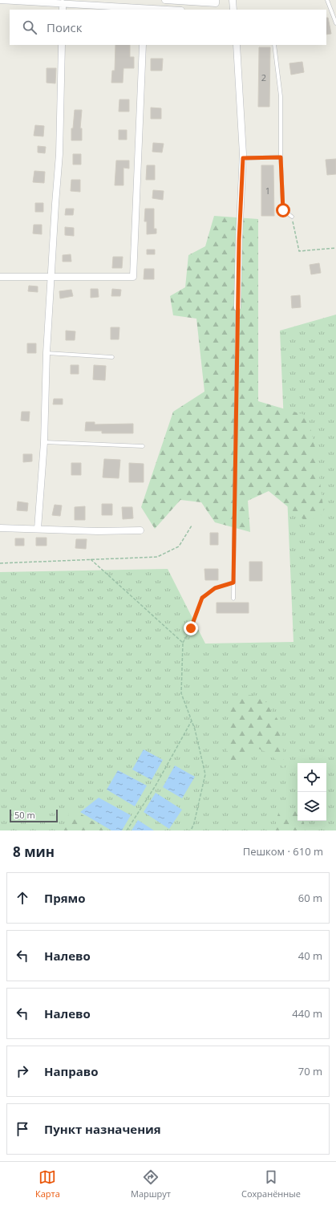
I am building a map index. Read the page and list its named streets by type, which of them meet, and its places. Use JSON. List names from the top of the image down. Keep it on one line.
{"house_numbers":["2","1"],"scale_bar":"50 m","page":{"search":"Поиск","scale":"50 m","heading":["8 мин","Пешком · 610 m"],"list":[["Прямо","60 m"],["Налево","40 m"],["Налево","440 m"],["Направо","70 m"],"Пункт назначения"],"nav":["Карта","Маршрут","Сохранённые"]}}
